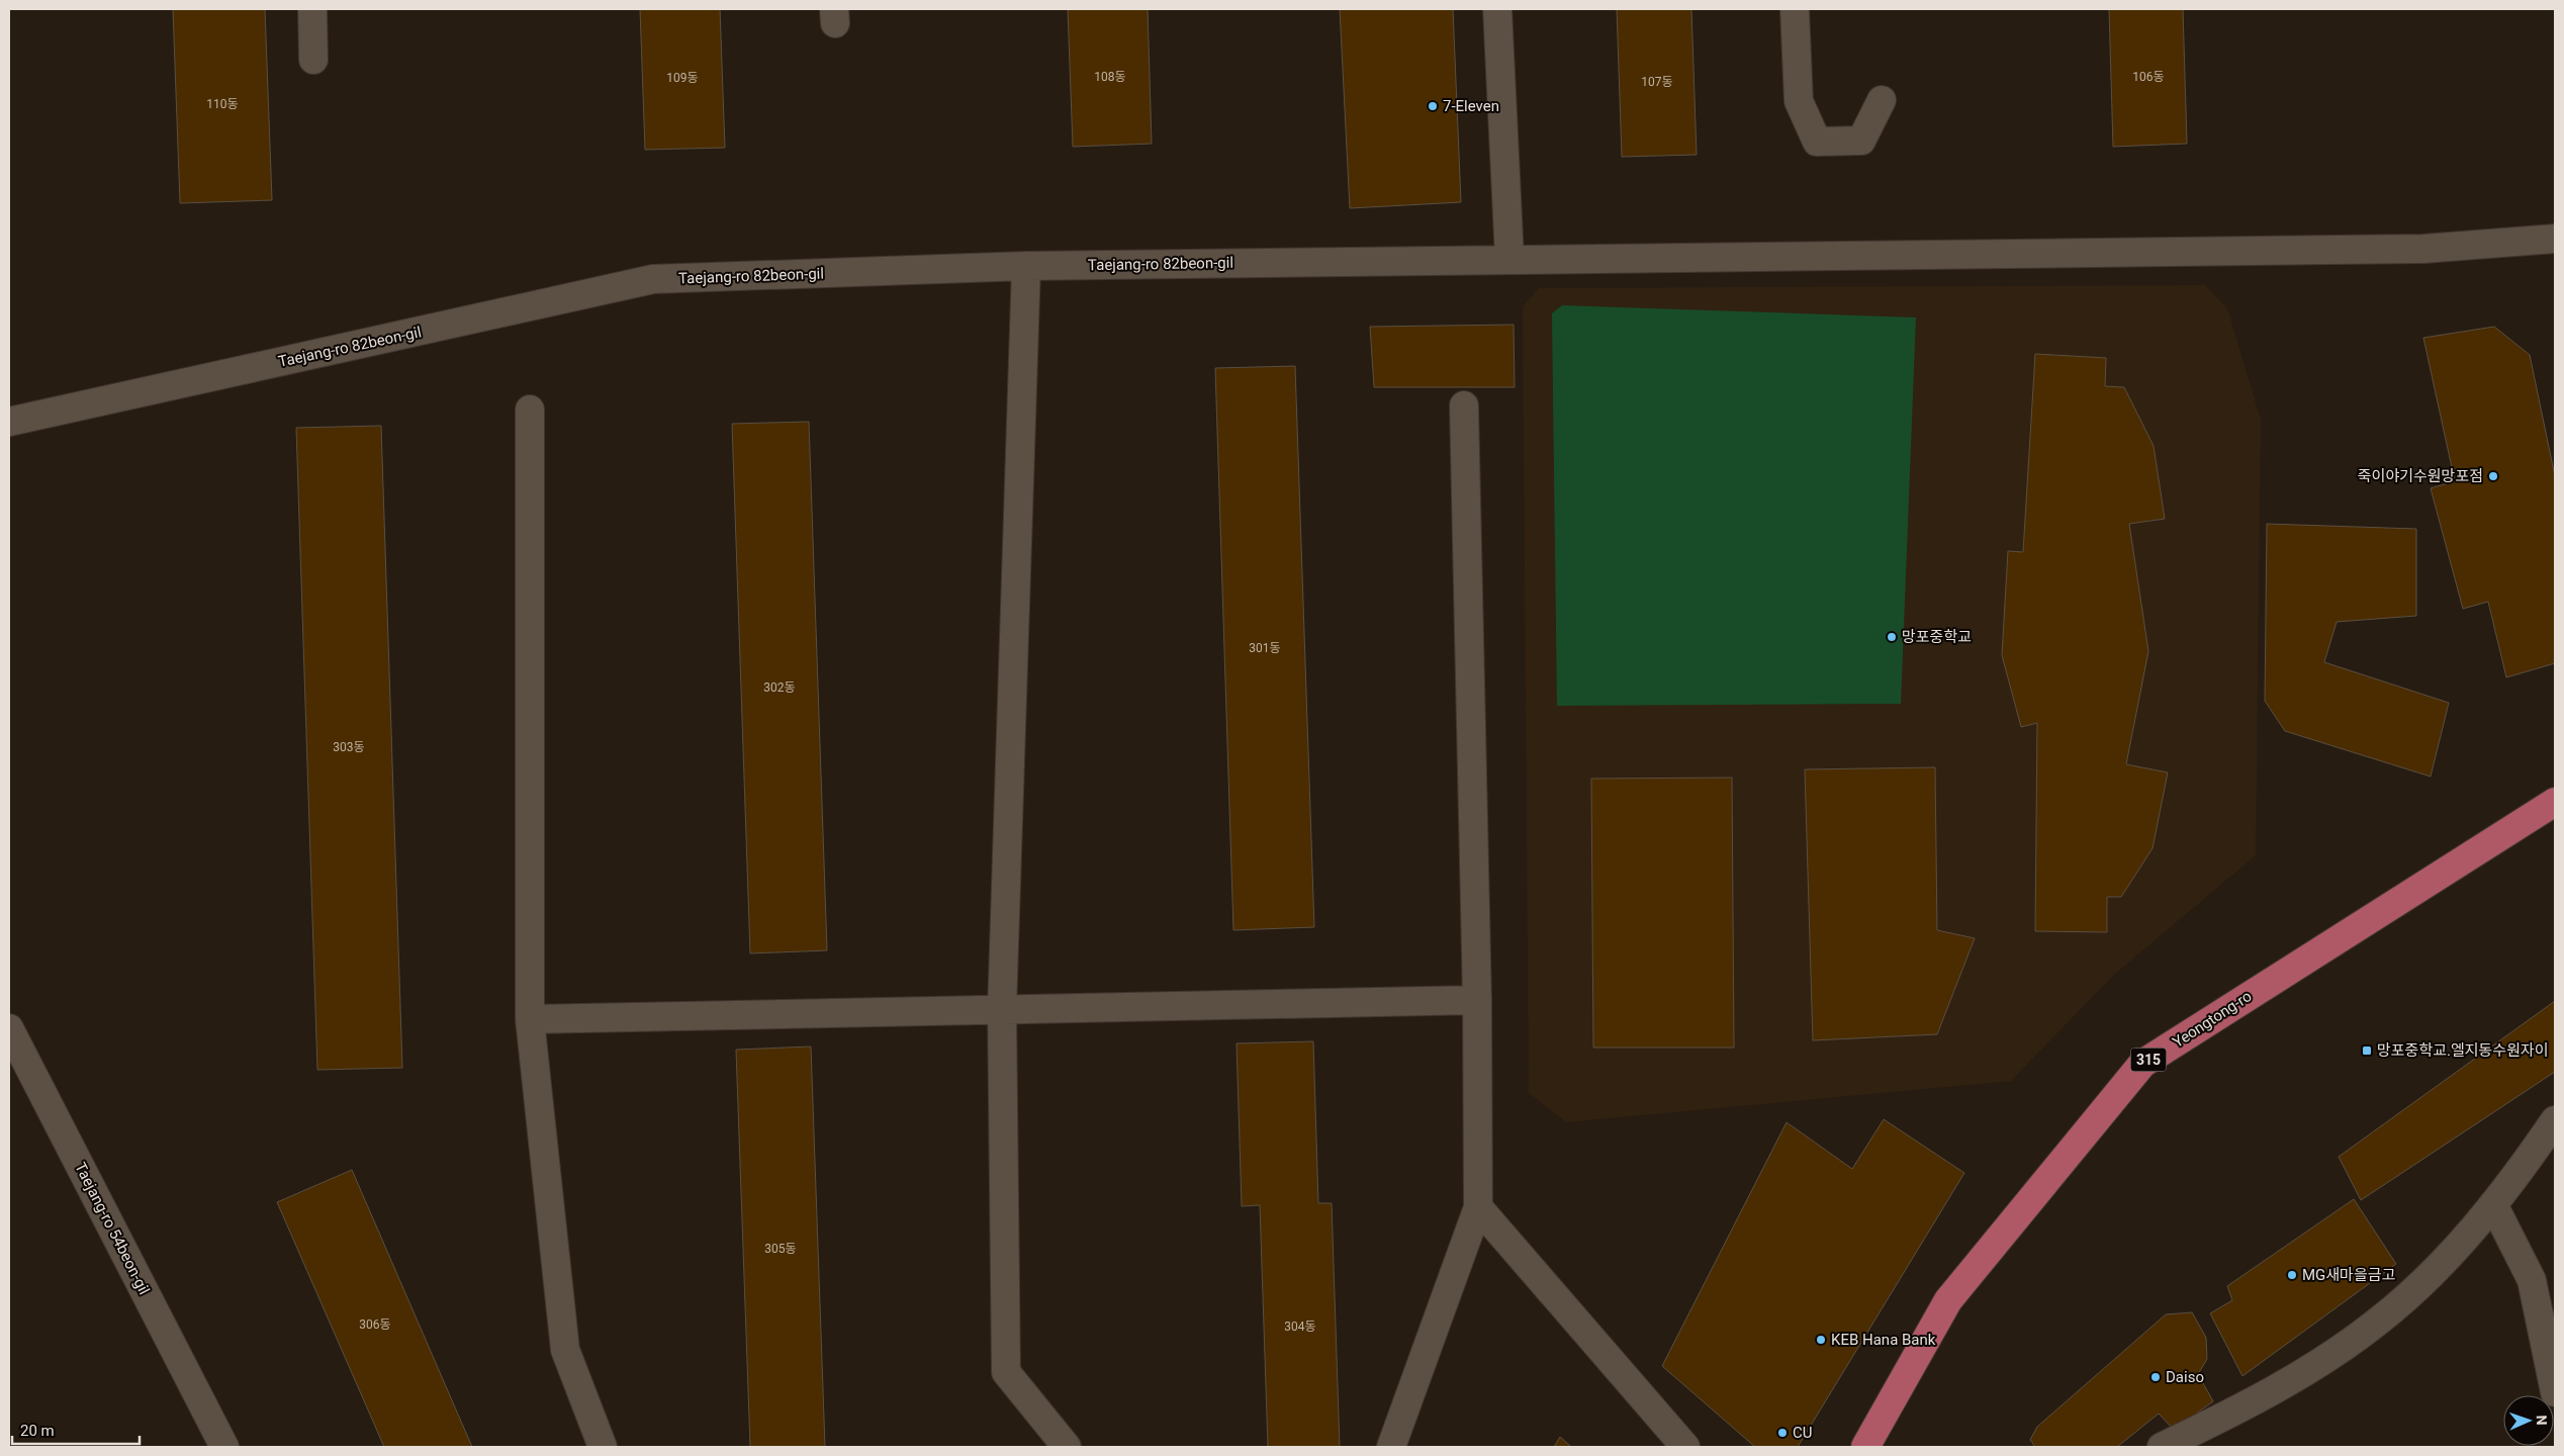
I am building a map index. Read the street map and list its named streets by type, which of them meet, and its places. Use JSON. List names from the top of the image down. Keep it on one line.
{"streets":{"main road":["Yeongtong-ro","315"],"street":["Taejang-ro 82beon-gil","Taejang-ro 54beon-gil"]},"places":{"other":["7-Eleven","죽이야기수원망포점","망포중학교","MG새마을금고","KEB Hana Bank","Daiso","CU"],"transit":["망포중학교.엘지동수원자이"]},"house_numbers":["108동","106동","109동","107동","110동","301동","302동","303동","305동","306동","304동"],"scale_bar":"20 m","north":"right"}
